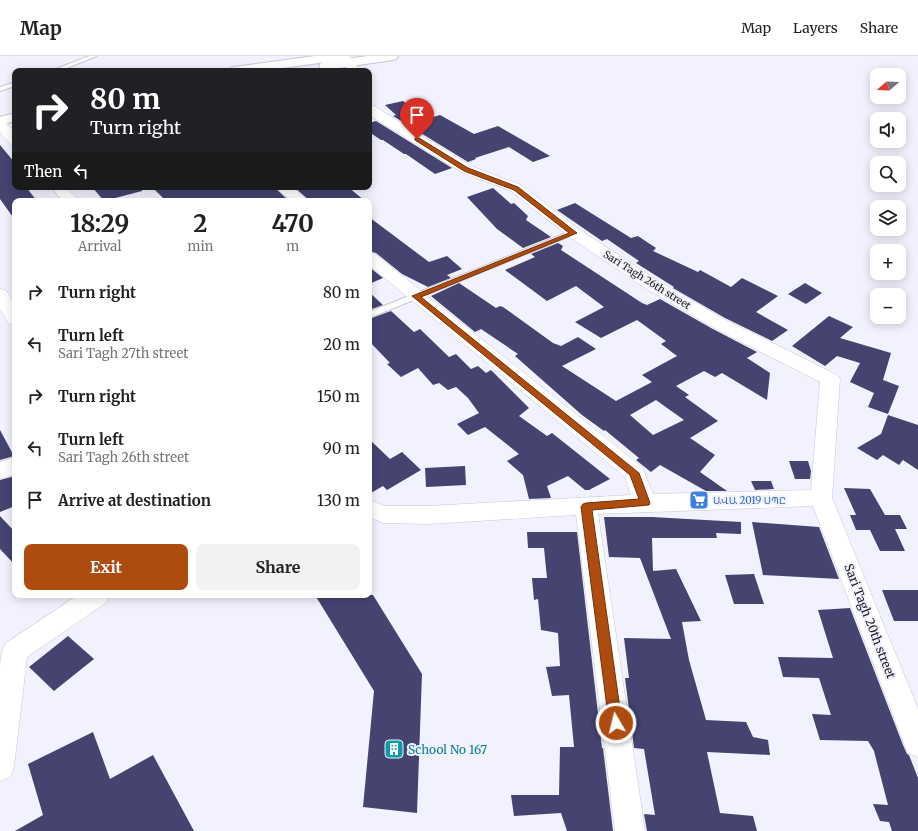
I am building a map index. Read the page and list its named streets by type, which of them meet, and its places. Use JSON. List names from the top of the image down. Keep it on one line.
{"streets":{"street":["Sari Tagh 26th street","Sari Tagh 20th street"]},"crossings":[["Sari Tagh 26th street","Sari Tagh 20th street"]],"places":{"supermarket":["ԱՎԱ 2019 ՍՊԸ"],"building":["School No 167"]},"north":"left","page":{"header":"Map","nav":["Map","Layers","Share"],"map_buttons":["+","−"],"turn":["80 m","Turn right"],"then":"Then","eta":["18:29","Arrival","2","min","470","m"],"list":[{"name":"Turn right","value":"80 m"},{"name":"Turn left","note":"Sari Tagh 27th street","value":"20 m"},{"name":"Turn right","value":"150 m"},{"name":"Turn left","note":"Sari Tagh 26th street","value":"90 m"},{"name":"Arrive at destination","value":"130 m"}],"buttons":["Exit","Share"]}}
